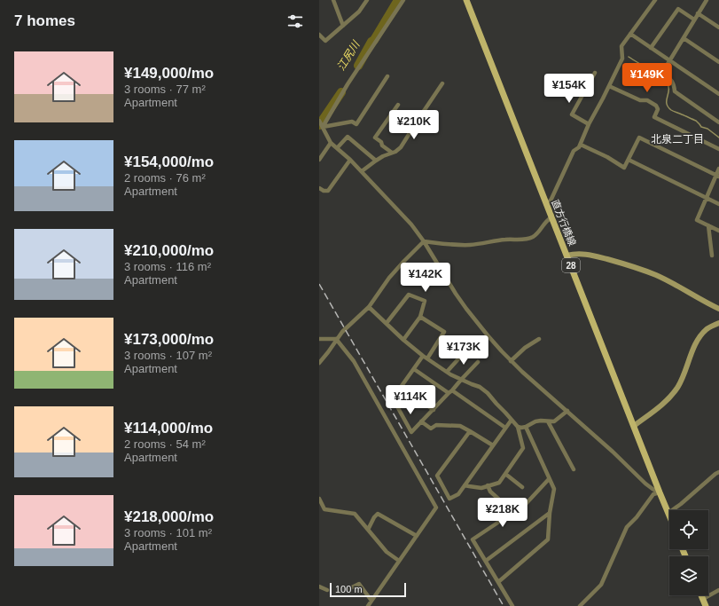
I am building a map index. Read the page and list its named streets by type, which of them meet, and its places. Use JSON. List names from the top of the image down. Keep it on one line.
{"streets":{"main road":["直方行橋線","28"]},"districts":["北泉二丁目"],"water":["江尻川"],"scale_bar":"100 m","page":{"heading":"7 homes","list":[{"name":"¥149,000/mo","note":"3 rooms · 77 m² · Apartment"},{"name":"¥154,000/mo","note":"2 rooms · 76 m² · Apartment"},{"name":"¥210,000/mo","note":"3 rooms · 116 m² · Apartment"},{"name":"¥173,000/mo","note":"3 rooms · 107 m² · Apartment"},{"name":"¥114,000/mo","note":"2 rooms · 54 m² · Apartment"},{"name":"¥218,000/mo","note":"3 rooms · 101 m² · Apartment"}],"price":["¥149K","¥154K","¥210K","¥142K","¥173K","¥114K","¥218K"],"scale":"100 m"}}
